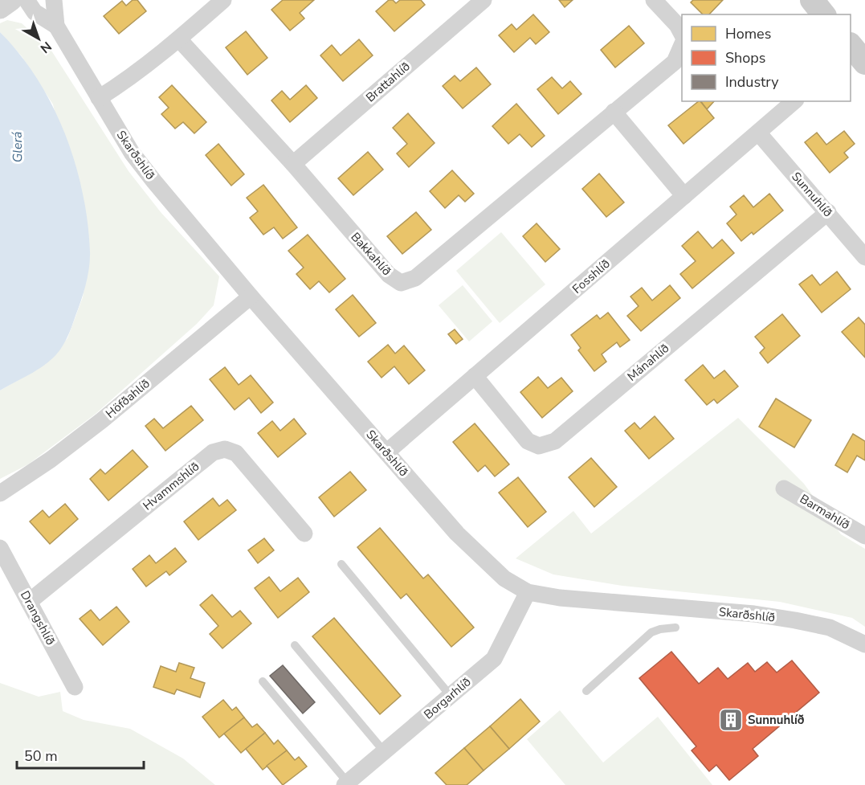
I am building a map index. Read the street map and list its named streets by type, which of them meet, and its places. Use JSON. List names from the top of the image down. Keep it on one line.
{"streets":{"street":["Brattahlíð","Skarðshlíð","Sunnuhlíð","Bakkahlíð","Fosshlíð","Mánahlíð","Höfðahlíð","Hvammshlíð","Barmahlíð","Drangshlíð","Borgarhlíð"]},"crossings":[["Brattahlíð","Bakkahlíð"],["Skarðshlíð","Fosshlíð"],["Skarðshlíð","Höfðahlíð"],["Skarðshlíð","Borgarhlíð"],["Sunnuhlíð","Fosshlíð"],["Sunnuhlíð","Mánahlíð"],["Fosshlíð","Mánahlíð"],["Hvammshlíð","Drangshlíð"]],"water":["Glerá"],"places":{"building":["Sunnuhlíð"]},"legend":["Homes","Shops","Industry"],"scale_bar":"50 m","north":"bottom right"}
